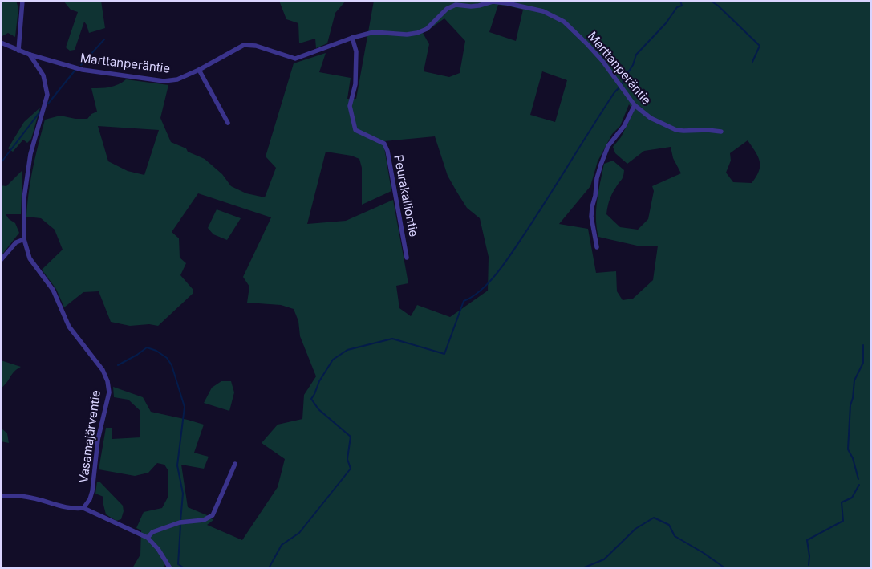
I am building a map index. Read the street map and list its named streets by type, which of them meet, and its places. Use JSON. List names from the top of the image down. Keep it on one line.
{"streets":{"street":["Marttanperäntie","Peurakalliontie","Vasamajärventie"]},"crossings":[["Marttanperäntie","Peurakalliontie"],["Marttanperäntie","Vasamajärventie"]]}
